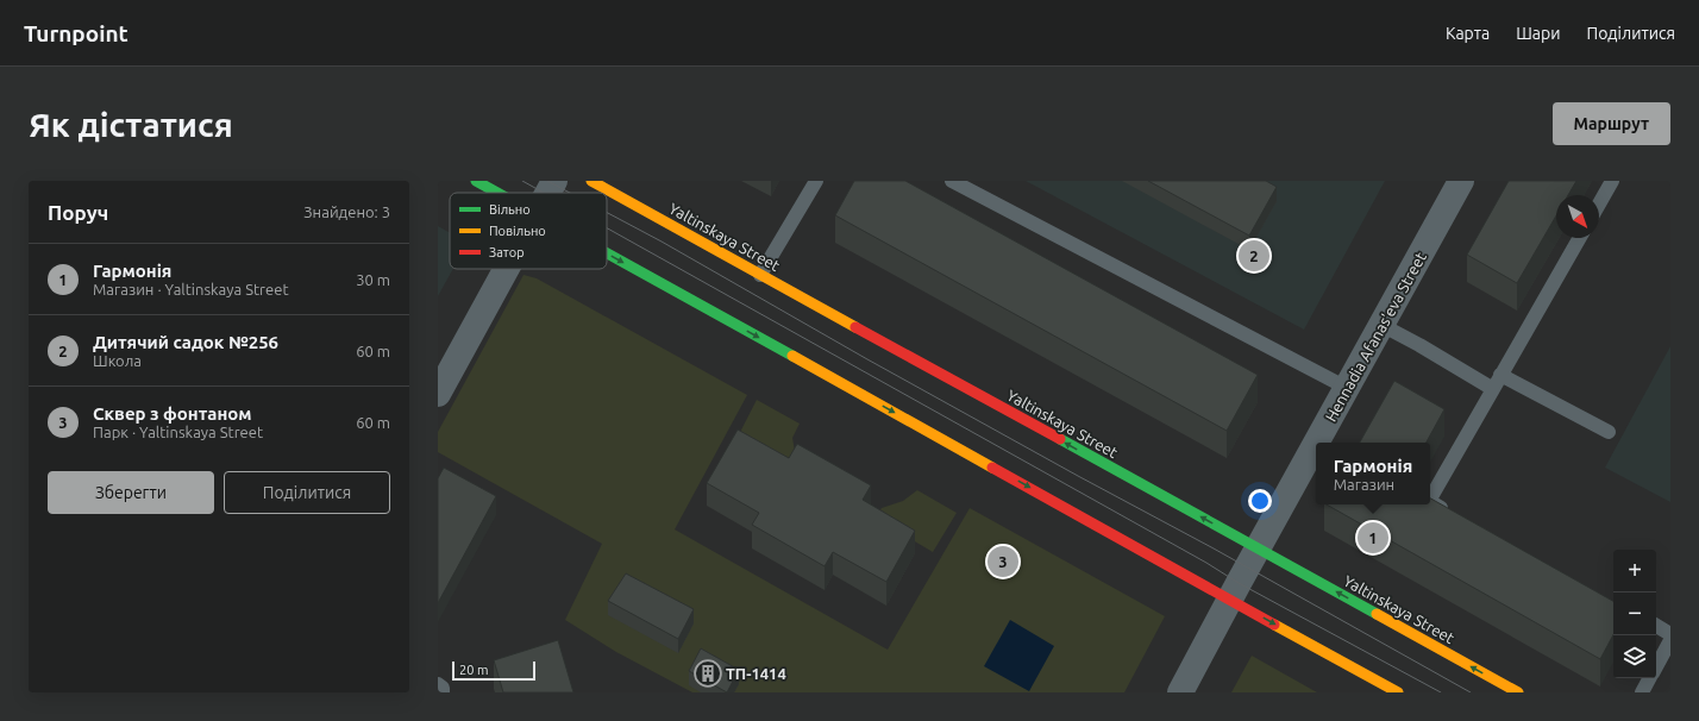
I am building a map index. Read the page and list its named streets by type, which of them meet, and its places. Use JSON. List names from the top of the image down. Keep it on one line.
{"streets":{"street":["Yaltinskaya Street","Hennadia Afanas'eva Street"]},"crossings":[["Yaltinskaya Street","Hennadia Afanas'eva Street"]],"places":{"building":["ТП-1414"]},"legend":["Вільно","Повільно","Затор"],"scale_bar":"20 m","north":"bottom right","page":{"header":"Turnpoint","nav":["Карта","Шари","Поділитися"],"buttons":["Маршрут",["Зберегти","Поділитися"]],"title":"Як дістатися","heading":["Поруч","Знайдено: 3"],"pins":["2","1","3"],"list":[{"mark":"1","name":"Гармонія","note":"Магазин · Yaltinskaya Street","value":"30 m"},{"mark":"2","name":"Дитячий садок №256","note":"Школа","value":"60 m"},{"mark":"3","name":"Сквер з фонтаном","note":"Парк · Yaltinskaya Street","value":"60 m"}],"popup":["Гармонія","Магазин"],"map_buttons":["+","−"],"scale":"20 m"}}
